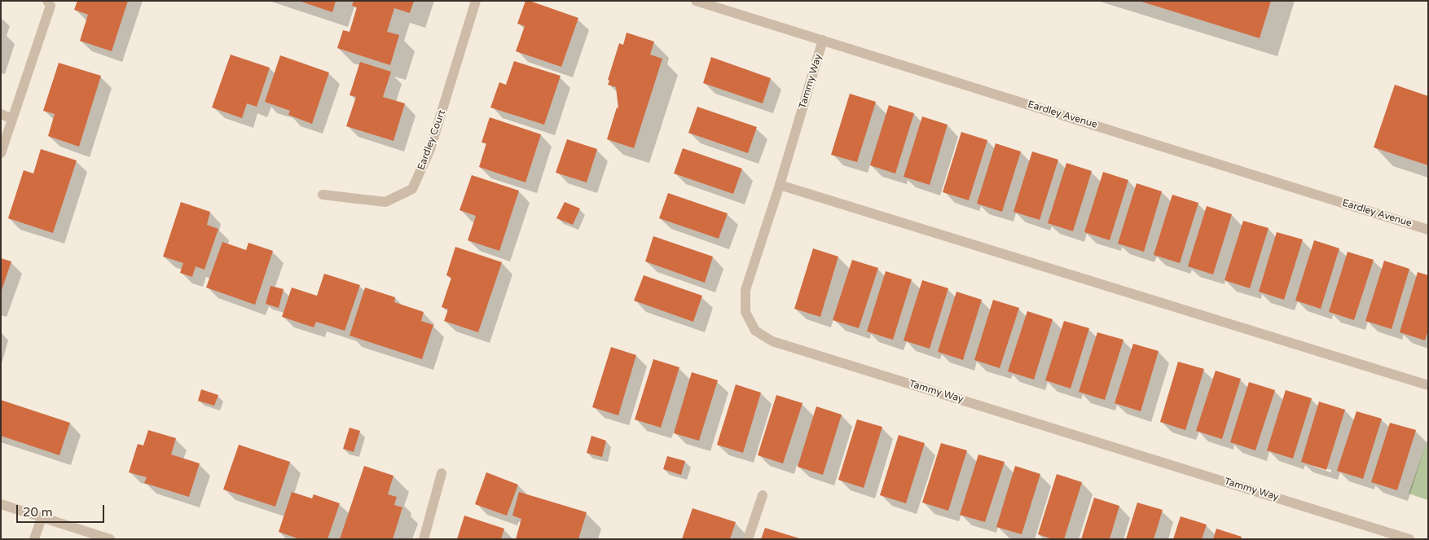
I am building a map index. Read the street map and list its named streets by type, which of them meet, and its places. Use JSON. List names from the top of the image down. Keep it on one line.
{"streets":{"street":["Tammy Way","Eardley Avenue","Eardley Court"]},"crossings":[["Tammy Way","Eardley Avenue"]],"scale_bar":"20 m"}
